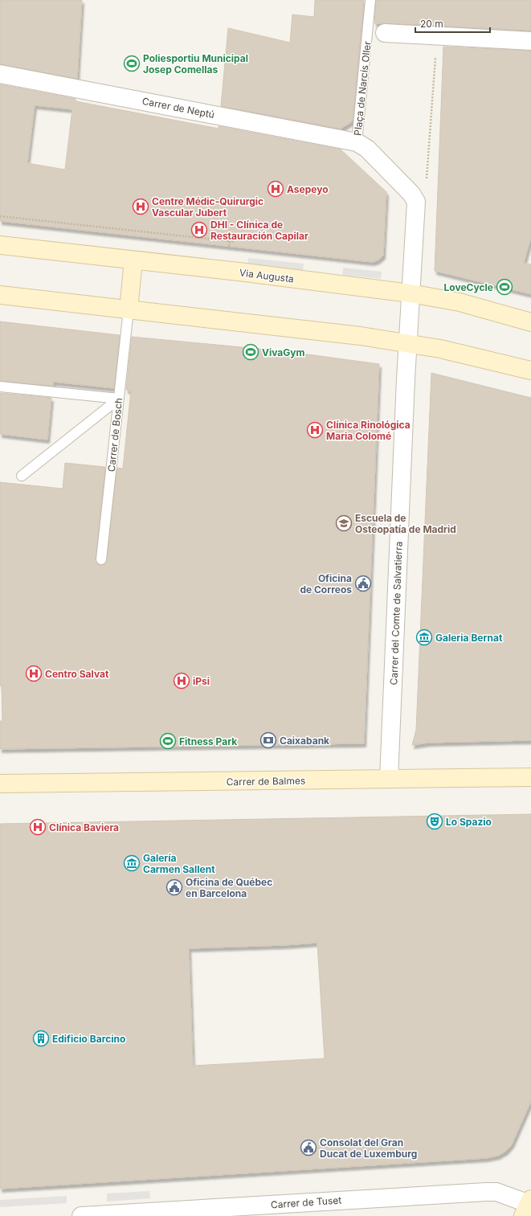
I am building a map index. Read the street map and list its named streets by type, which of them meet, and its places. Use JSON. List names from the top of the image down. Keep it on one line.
{"streets":{"main road":["Via Augusta","Carrer de Balmes"],"street":["Plaça de Narcís Oller","Carrer de Neptú","Carrer del Comte de Salvatierra","Carrer de Tuset"],"lane":["Carrer de Bosch"]},"crossings":[["Plaça de Narcís Oller","Carrer de Neptú"],["Plaça de Narcís Oller","Via Augusta"],["Plaça de Narcís Oller","Carrer del Comte de Salvatierra"],["Via Augusta","Carrer del Comte de Salvatierra"],["Carrer del Comte de Salvatierra","Carrer de Balmes"]],"places":{"sports":["Poliesportiu Municipal Josep Comellas","LoveCycle","VivaGym","Fitness Park"],"hospital":["Asepeyo","Centre Médic-Quirurgic Vascular Jubert","DHI - Clínica de Restauración Capilar","Clínica Rinológica Maria Colomé","Centro Salvat","iPsi","Clínica Baviera"],"school or university":["Escuela de Osteopatía de Madrid"],"public building":["Oficina de Correos","Oficina de Québec en Barcelona","Consolat del Gran Ducat de Luxemburg"],"museum":["Galeria Bernat","Galería Carmen Sallent"],"bank":["Caixabank"],"theatre":["Lo Spazio"],"building":["Edificio Barcino"]},"scale_bar":"20 m"}
